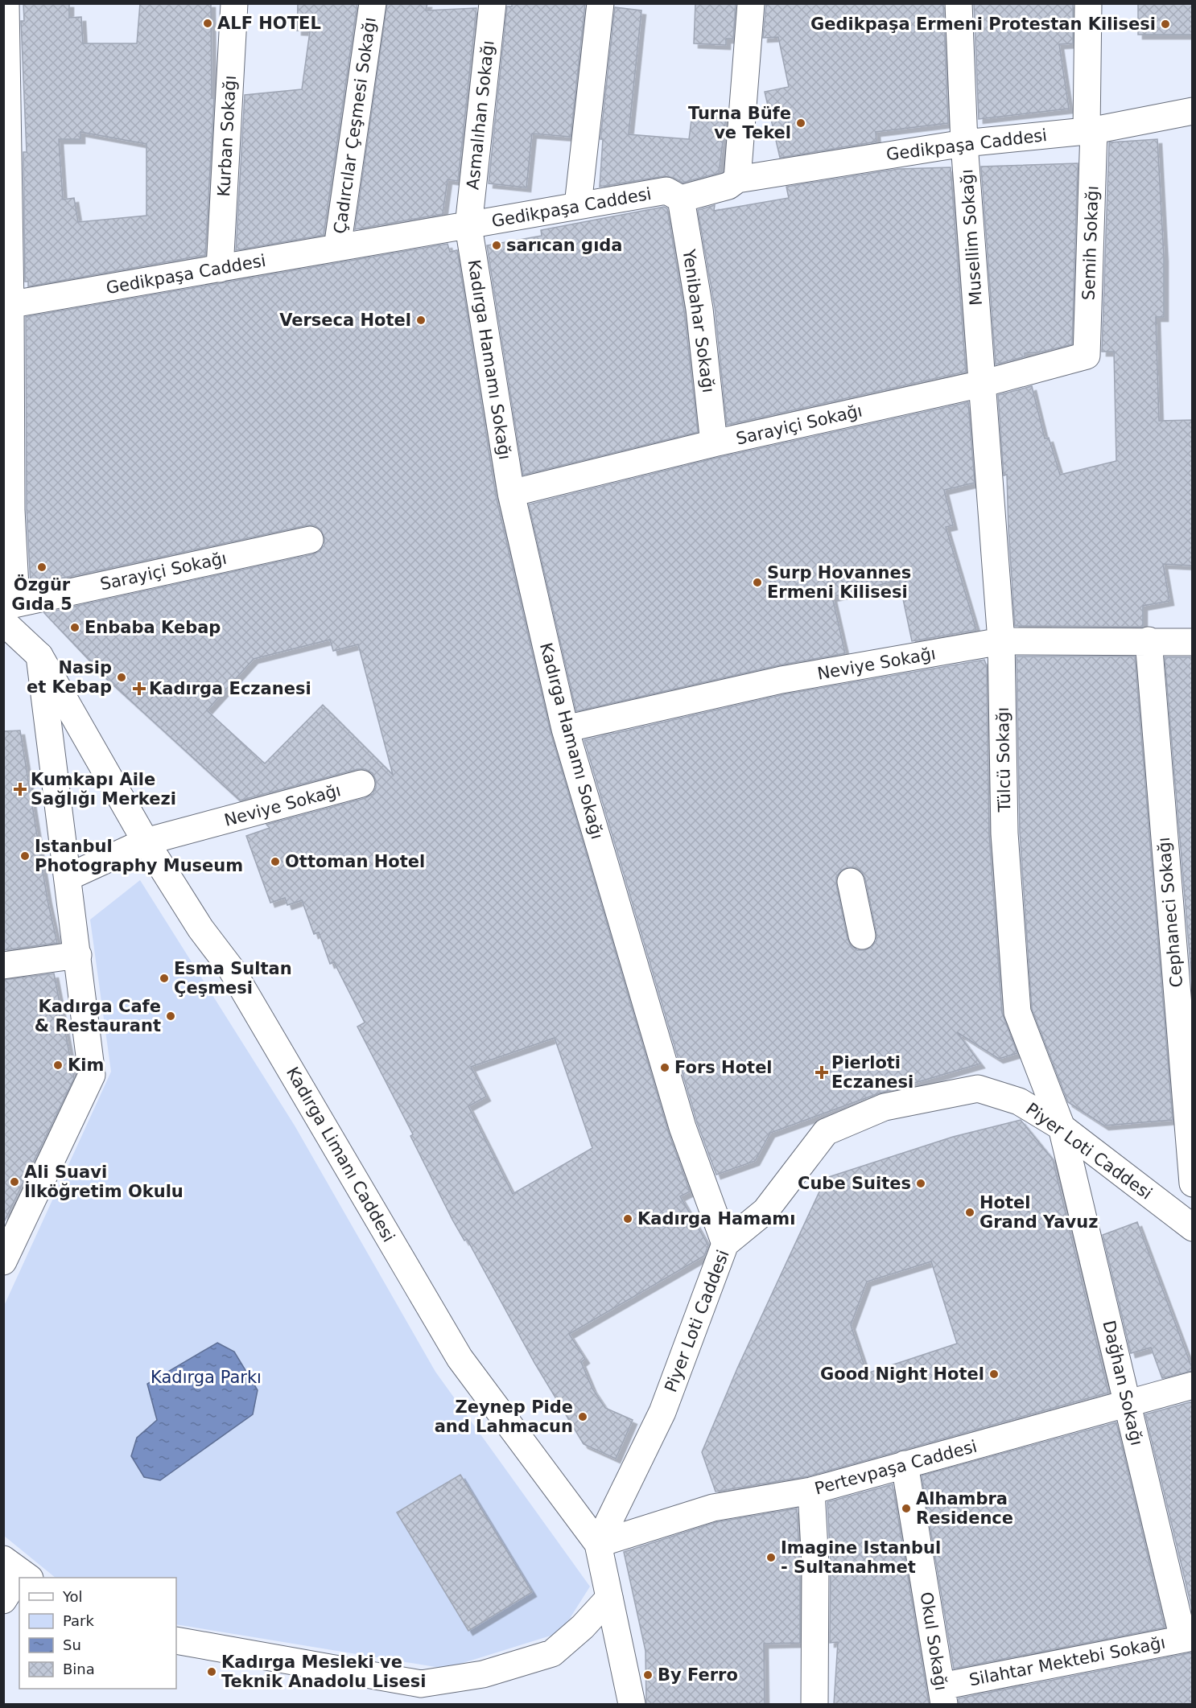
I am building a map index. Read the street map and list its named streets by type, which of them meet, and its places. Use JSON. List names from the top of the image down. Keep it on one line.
{"streets":{"street":["Asmalıhan Sokağı","Çadırcılar Çeşmesi Sokağı","Kurban Sokağı","Gedikpaşa Caddesi","Musellim Sokağı","Semih Sokağı","Yenibahar Sokağı","Kadırga Hamamı Sokağı","Sarayiçi Sokağı","Neviye Sokağı","Tülcü Sokağı","Cephaneci Sokağı","Piyer Loti Caddesi","Kadırga Limanı Caddesi","Dağhan Sokağı","Pertevpaşa Caddesi","Okul Sokağı","Silahtar Mektebi Sokağı"]},"crossings":[["Asmalıhan Sokağı","Gedikpaşa Caddesi"],["Asmalıhan Sokağı","Kadırga Hamamı Sokağı"],["Çadırcılar Çeşmesi Sokağı","Gedikpaşa Caddesi"],["Kurban Sokağı","Gedikpaşa Caddesi"],["Gedikpaşa Caddesi","Musellim Sokağı"],["Gedikpaşa Caddesi","Semih Sokağı"],["Gedikpaşa Caddesi","Yenibahar Sokağı"],["Gedikpaşa Caddesi","Kadırga Hamamı Sokağı"],["Musellim Sokağı","Sarayiçi Sokağı"],["Musellim Sokağı","Tülcü Sokağı"],["Semih Sokağı","Sarayiçi Sokağı"],["Yenibahar Sokağı","Sarayiçi Sokağı"],["Kadırga Hamamı Sokağı","Sarayiçi Sokağı"],["Kadırga Hamamı Sokağı","Neviye Sokağı"],["Kadırga Hamamı Sokağı","Piyer Loti Caddesi"],["Sarayiçi Sokağı","Tülcü Sokağı"],["Sarayiçi Sokağı","Kadırga Limanı Caddesi"],["Neviye Sokağı","Tülcü Sokağı"],["Neviye Sokağı","Cephaneci Sokağı"],["Neviye Sokağı","Kadırga Limanı Caddesi"],["Tülcü Sokağı","Piyer Loti Caddesi"],["Tülcü Sokağı","Dağhan Sokağı"],["Piyer Loti Caddesi","Kadırga Limanı Caddesi"],["Piyer Loti Caddesi","Dağhan Sokağı"],["Piyer Loti Caddesi","Pertevpaşa Caddesi"],["Kadırga Limanı Caddesi","Pertevpaşa Caddesi"],["Dağhan Sokağı","Pertevpaşa Caddesi"],["Dağhan Sokağı","Silahtar Mektebi Sokağı"],["Pertevpaşa Caddesi","Okul Sokağı"],["Okul Sokağı","Silahtar Mektebi Sokağı"]],"parks":["Kadırga Parkı"],"places":{"other":["ALF HOTEL","Gedikpaşa Ermeni Protestan Kilisesi","Turna Büfe ve Tekel","sarıcan gıda","Verseca Hotel","Özgür Gıda 5","Surp Hovannes Ermeni Kilisesi","Enbaba Kebap","Nasip et Kebap","Istanbul Photography Museum","Ottoman Hotel","Esma Sultan Çeşmesi","Kadırga Cafe & Restaurant","Kim","Fors Hotel","Ali Suavi İlköğretim Okulu","Cube Suites","Hotel Grand Yavuz","Kadırga Hamamı","Good Night Hotel","Zeynep Pide and Lahmacun","Alhambra Residence","Imagine Istanbul - Sultanahmet","Kadırga Mesleki ve Teknik Anadolu Lisesi","By Ferro"],"health":["Kadırga Eczanesi","Kumkapı Aile Sağlığı Merkezi","Pierloti Eczanesi"]},"legend":["Yol","Park","Su","Bina"]}
